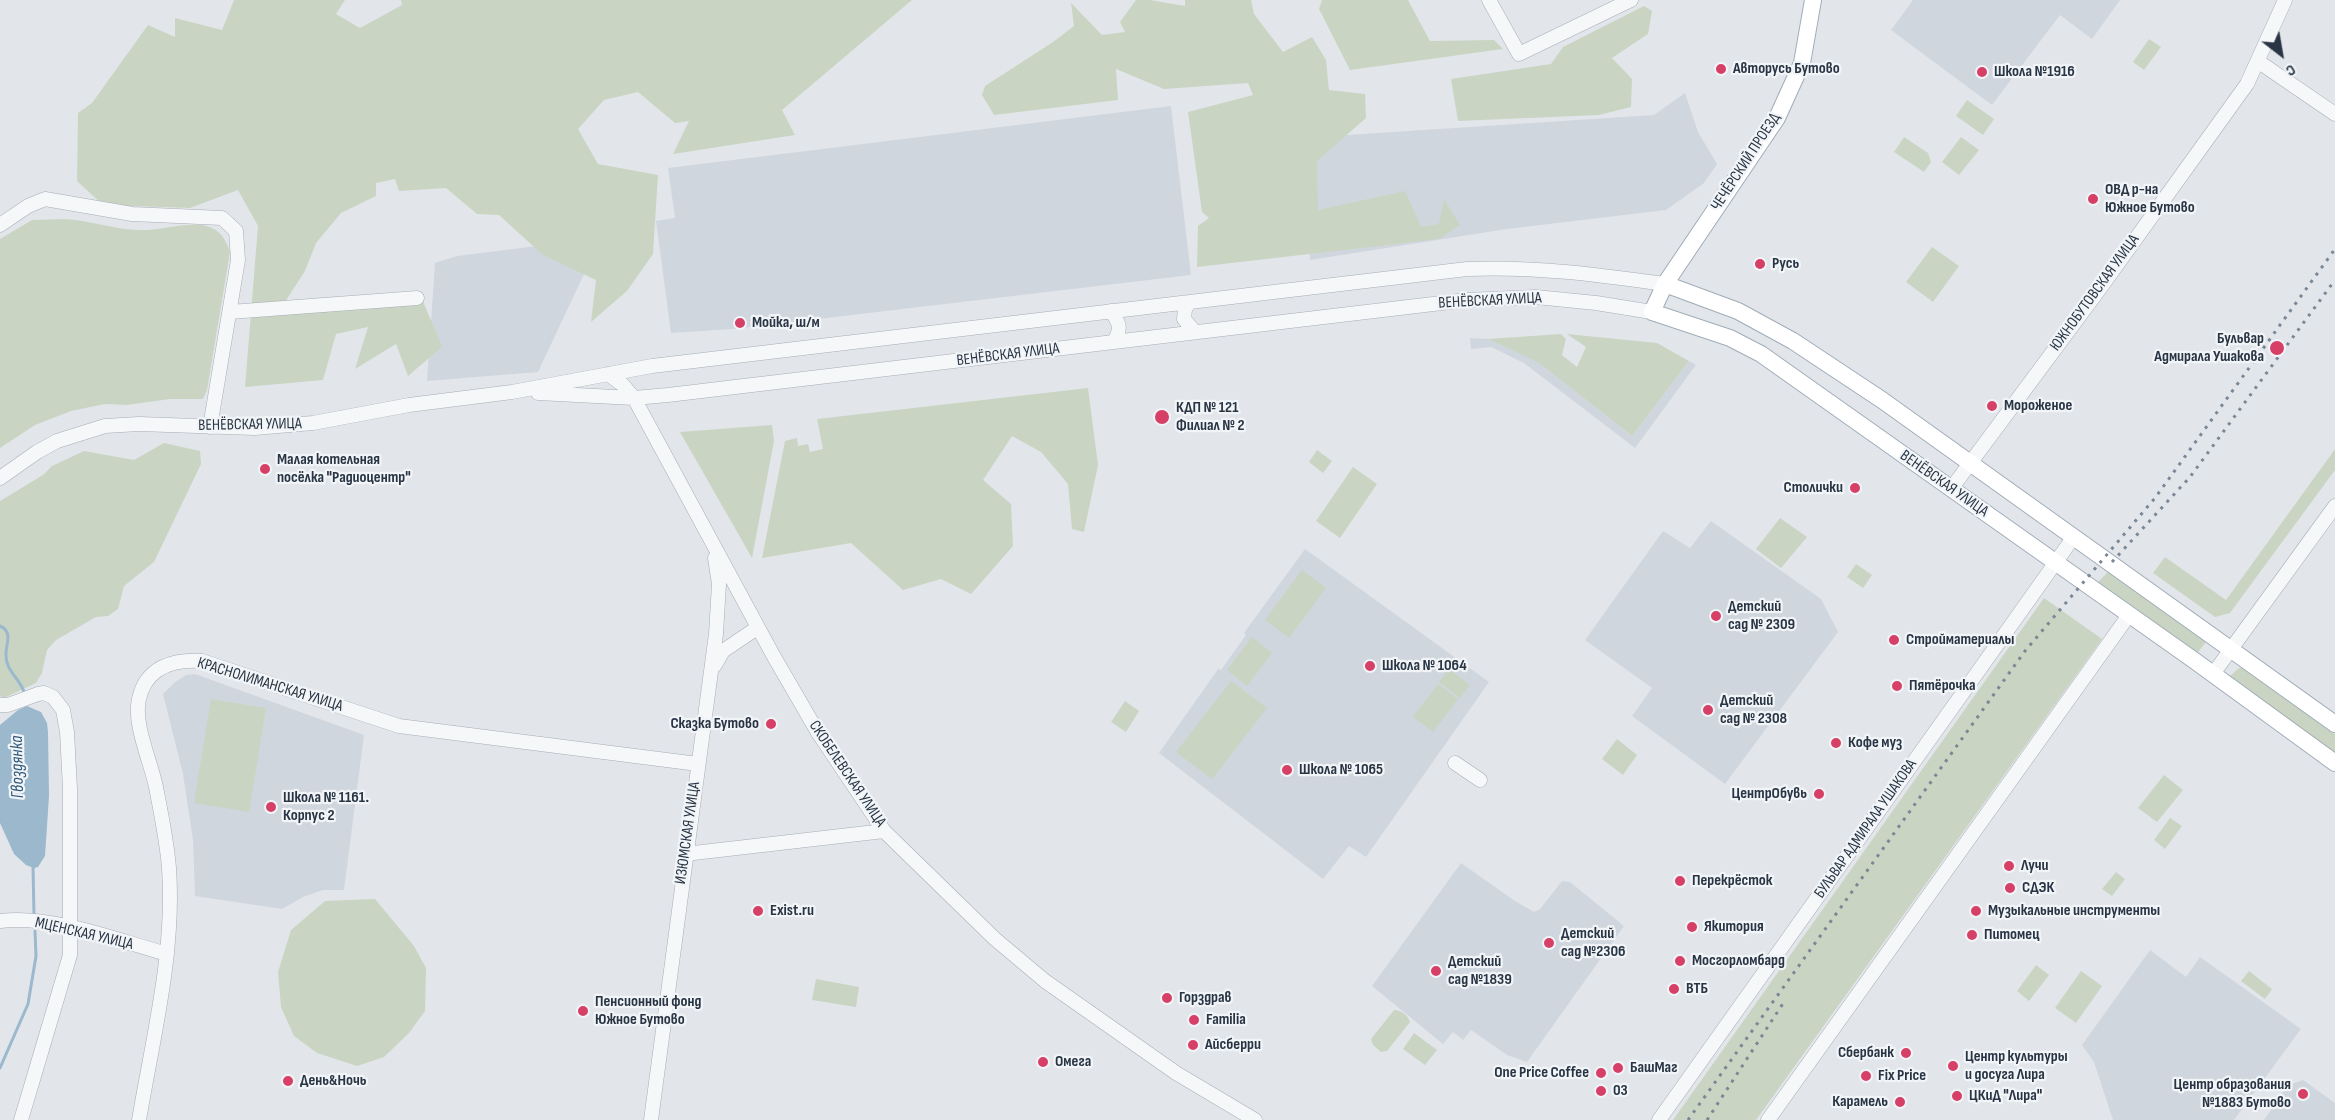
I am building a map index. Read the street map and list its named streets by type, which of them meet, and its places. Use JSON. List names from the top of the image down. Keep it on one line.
{"streets":{"main road":["ЧЕЧЁРСКИЙ ПРОЕЗД","ВЕНЁВСКАЯ УЛИЦА"],"street":["ЮЖНОБУТОВСКАЯ УЛИЦА","КРАСНОЛИМАНСКАЯ УЛИЦА","СКОБЕЛЕВСКАЯ УЛИЦА","БУЛЬВАР АДМИРАЛА УШАКОВА","ИЗЮМСКАЯ УЛИЦА","МЦЕНСКАЯ УЛИЦА"]},"crossings":[["ЧЕЧЁРСКИЙ ПРОЕЗД","ВЕНЁВСКАЯ УЛИЦА"],["ЮЖНОБУТОВСКАЯ УЛИЦА","ВЕНЁВСКАЯ УЛИЦА"],["ВЕНЁВСКАЯ УЛИЦА","СКОБЕЛЕВСКАЯ УЛИЦА"],["ВЕНЁВСКАЯ УЛИЦА","БУЛЬВАР АДМИРАЛА УШАКОВА"],["КРАСНОЛИМАНСКАЯ УЛИЦА","ИЗЮМСКАЯ УЛИЦА"],["КРАСНОЛИМАНСКАЯ УЛИЦА","МЦЕНСКАЯ УЛИЦА"],["СКОБЕЛЕВСКАЯ УЛИЦА","ИЗЮМСКАЯ УЛИЦА"]],"water":["Гвоздянка"],"places":["Авторусь Бутово","Школа №1916","ОВД р-на Южное Бутово","Русь","Мойка, ш/м","Бульвар Адмирала Ушакова","Мороженое","КДП № 121 Филиал № 2","Малая котельная посёлка \"Радиоцентр\"","Столички","Детский сад № 2309","Стройматериалы","Школа № 1064","Пятёрочка","Детский сад № 2308","Сказка Бутово","Кофе муз","Школа № 1065","ЦентрОбувь","Школа № 1161. Корпус 2","Лучи","Перекрёсток","СДЭК","Exist.ru","Музыкальные инструменты","Якитория","Питомец","Детский сад №2306","Мосгорломбард","Детский сад №1839","ВТБ","Горздрав","Пенсионный фонд Южное Бутово","Familia","Айсберри","Сбербанк","Омега","Центр культуры и досуга Лира","БашМаг","One Price Coffee","Fix Price","День&Ночь","03","Центр образования №1883 Бутово","ЦКиД \"Лира\"","Карамель"],"north":"bottom right"}
